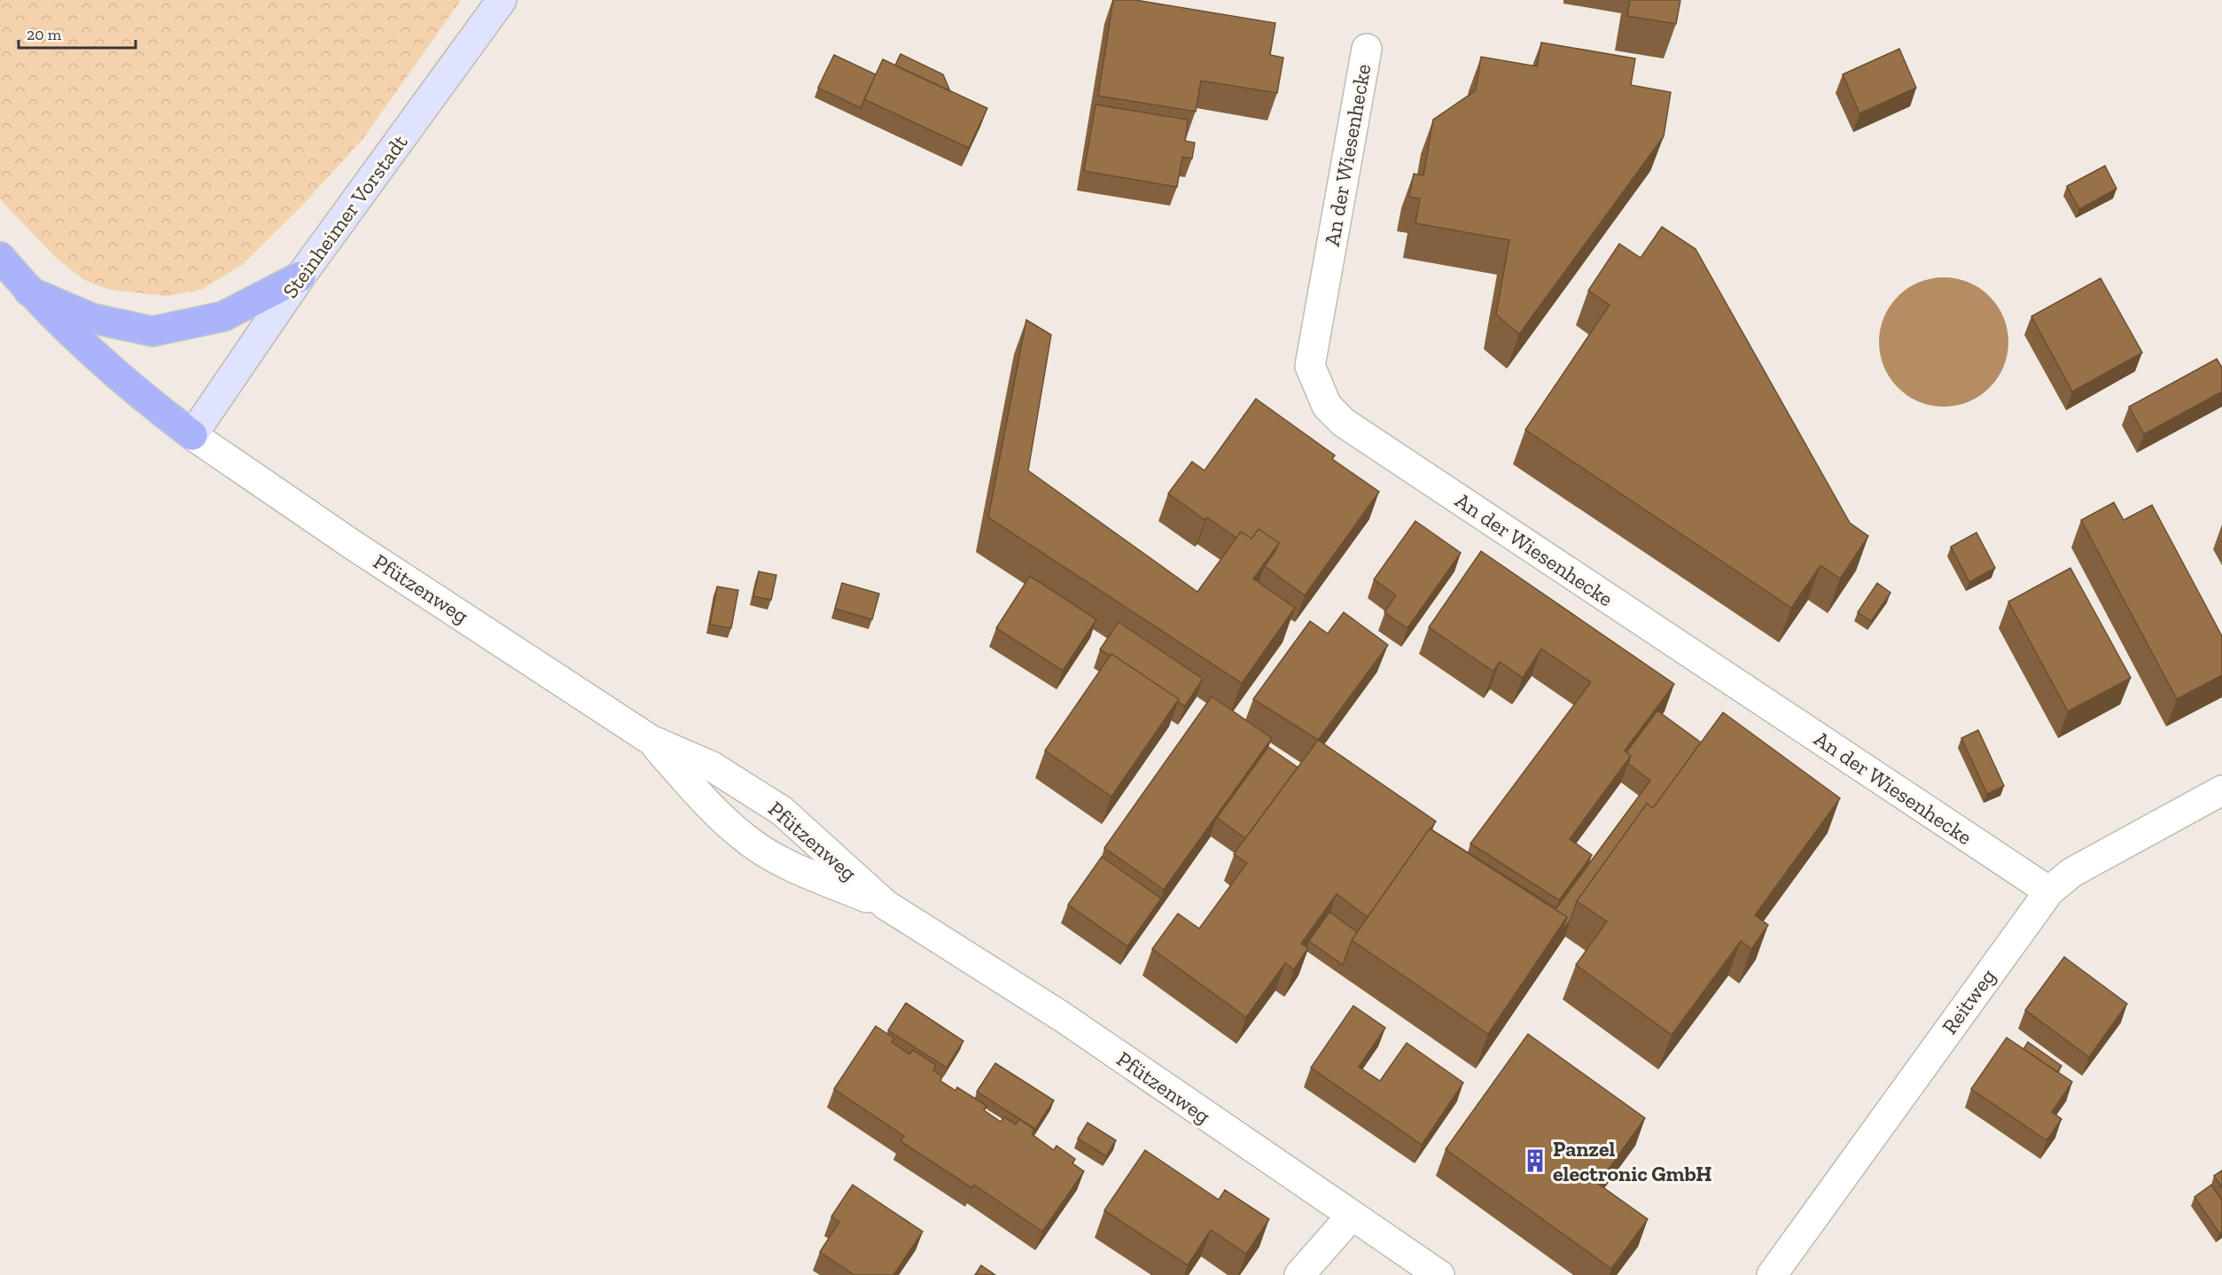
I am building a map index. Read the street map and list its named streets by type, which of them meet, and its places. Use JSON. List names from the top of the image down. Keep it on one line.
{"streets":{"main road":["Steinheimer Vorstadt"],"street":["An der Wiesenhecke","Pfützenweg","Reitweg"]},"crossings":[["An der Wiesenhecke","Reitweg"],["Steinheimer Vorstadt","Pfützenweg"]],"places":{"building":["Panzel electronic GmbH"]},"scale_bar":"20 m"}
